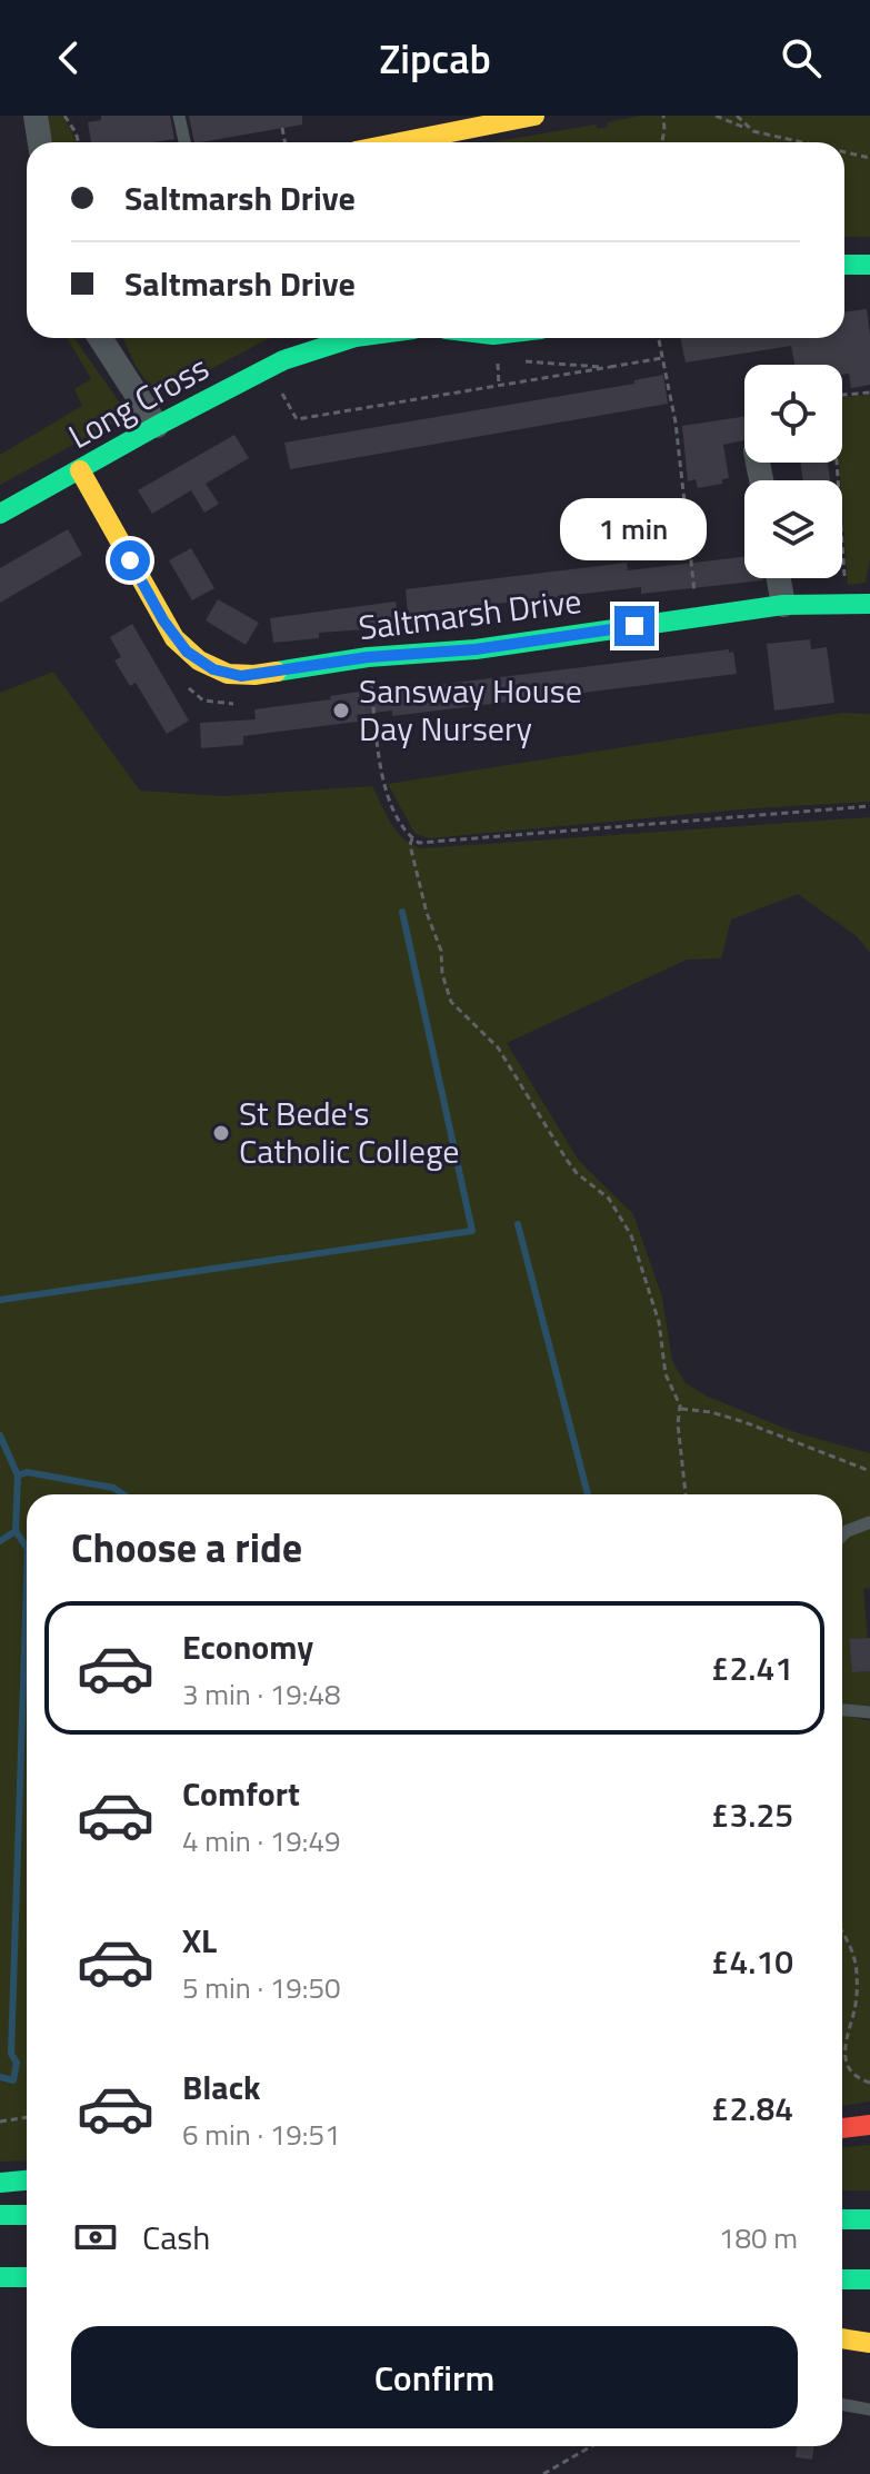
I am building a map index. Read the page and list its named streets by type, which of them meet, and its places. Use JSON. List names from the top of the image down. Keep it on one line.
{"streets":{"main road":["Long Cross","Saltmarsh Drive"]},"crossings":[["Long Cross","Saltmarsh Drive"]],"places":["Sansway House Day Nursery","St Bede's Catholic College"],"page":{"header":"Zipcab","banner":["Saltmarsh Drive","Saltmarsh Drive"],"bubble":"1 min","heading":"Choose a ride","list":[{"name":"Economy","note":"3 min · 19:48","value":"£2.41"},{"name":"Comfort","note":"4 min · 19:49","value":"£3.25"},{"name":"XL","note":"5 min · 19:50","value":"£4.10"},{"name":"Black","note":"6 min · 19:51","value":"£2.84"}],"pay":["Cash","180 m"],"buttons":"Confirm"}}
